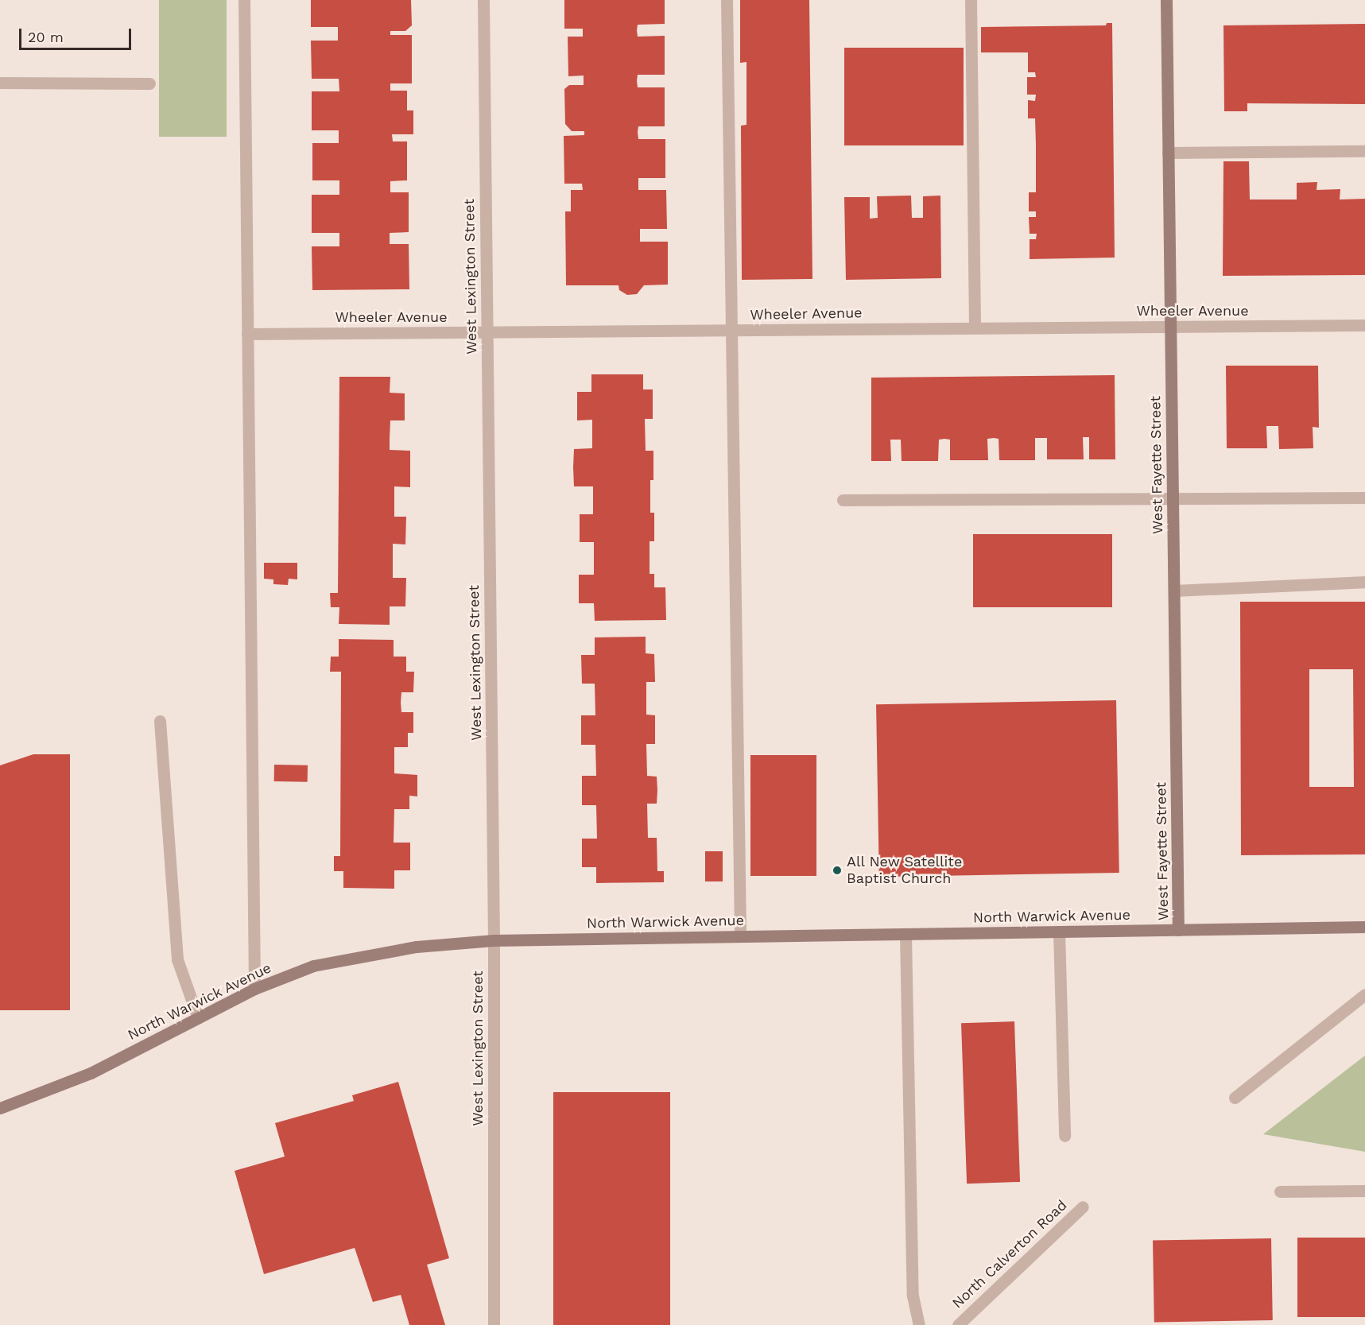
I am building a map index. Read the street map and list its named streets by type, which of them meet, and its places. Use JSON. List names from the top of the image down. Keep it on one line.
{"streets":{"street":["West Lexington Street","Wheeler Avenue","West Fayette Street","North Warwick Avenue","North Calverton Road"]},"crossings":[["West Lexington Street","Wheeler Avenue"],["West Lexington Street","North Warwick Avenue"],["Wheeler Avenue","West Fayette Street"],["West Fayette Street","North Warwick Avenue"]],"places":["All New Satellite Baptist Church"],"scale_bar":"20 m"}
